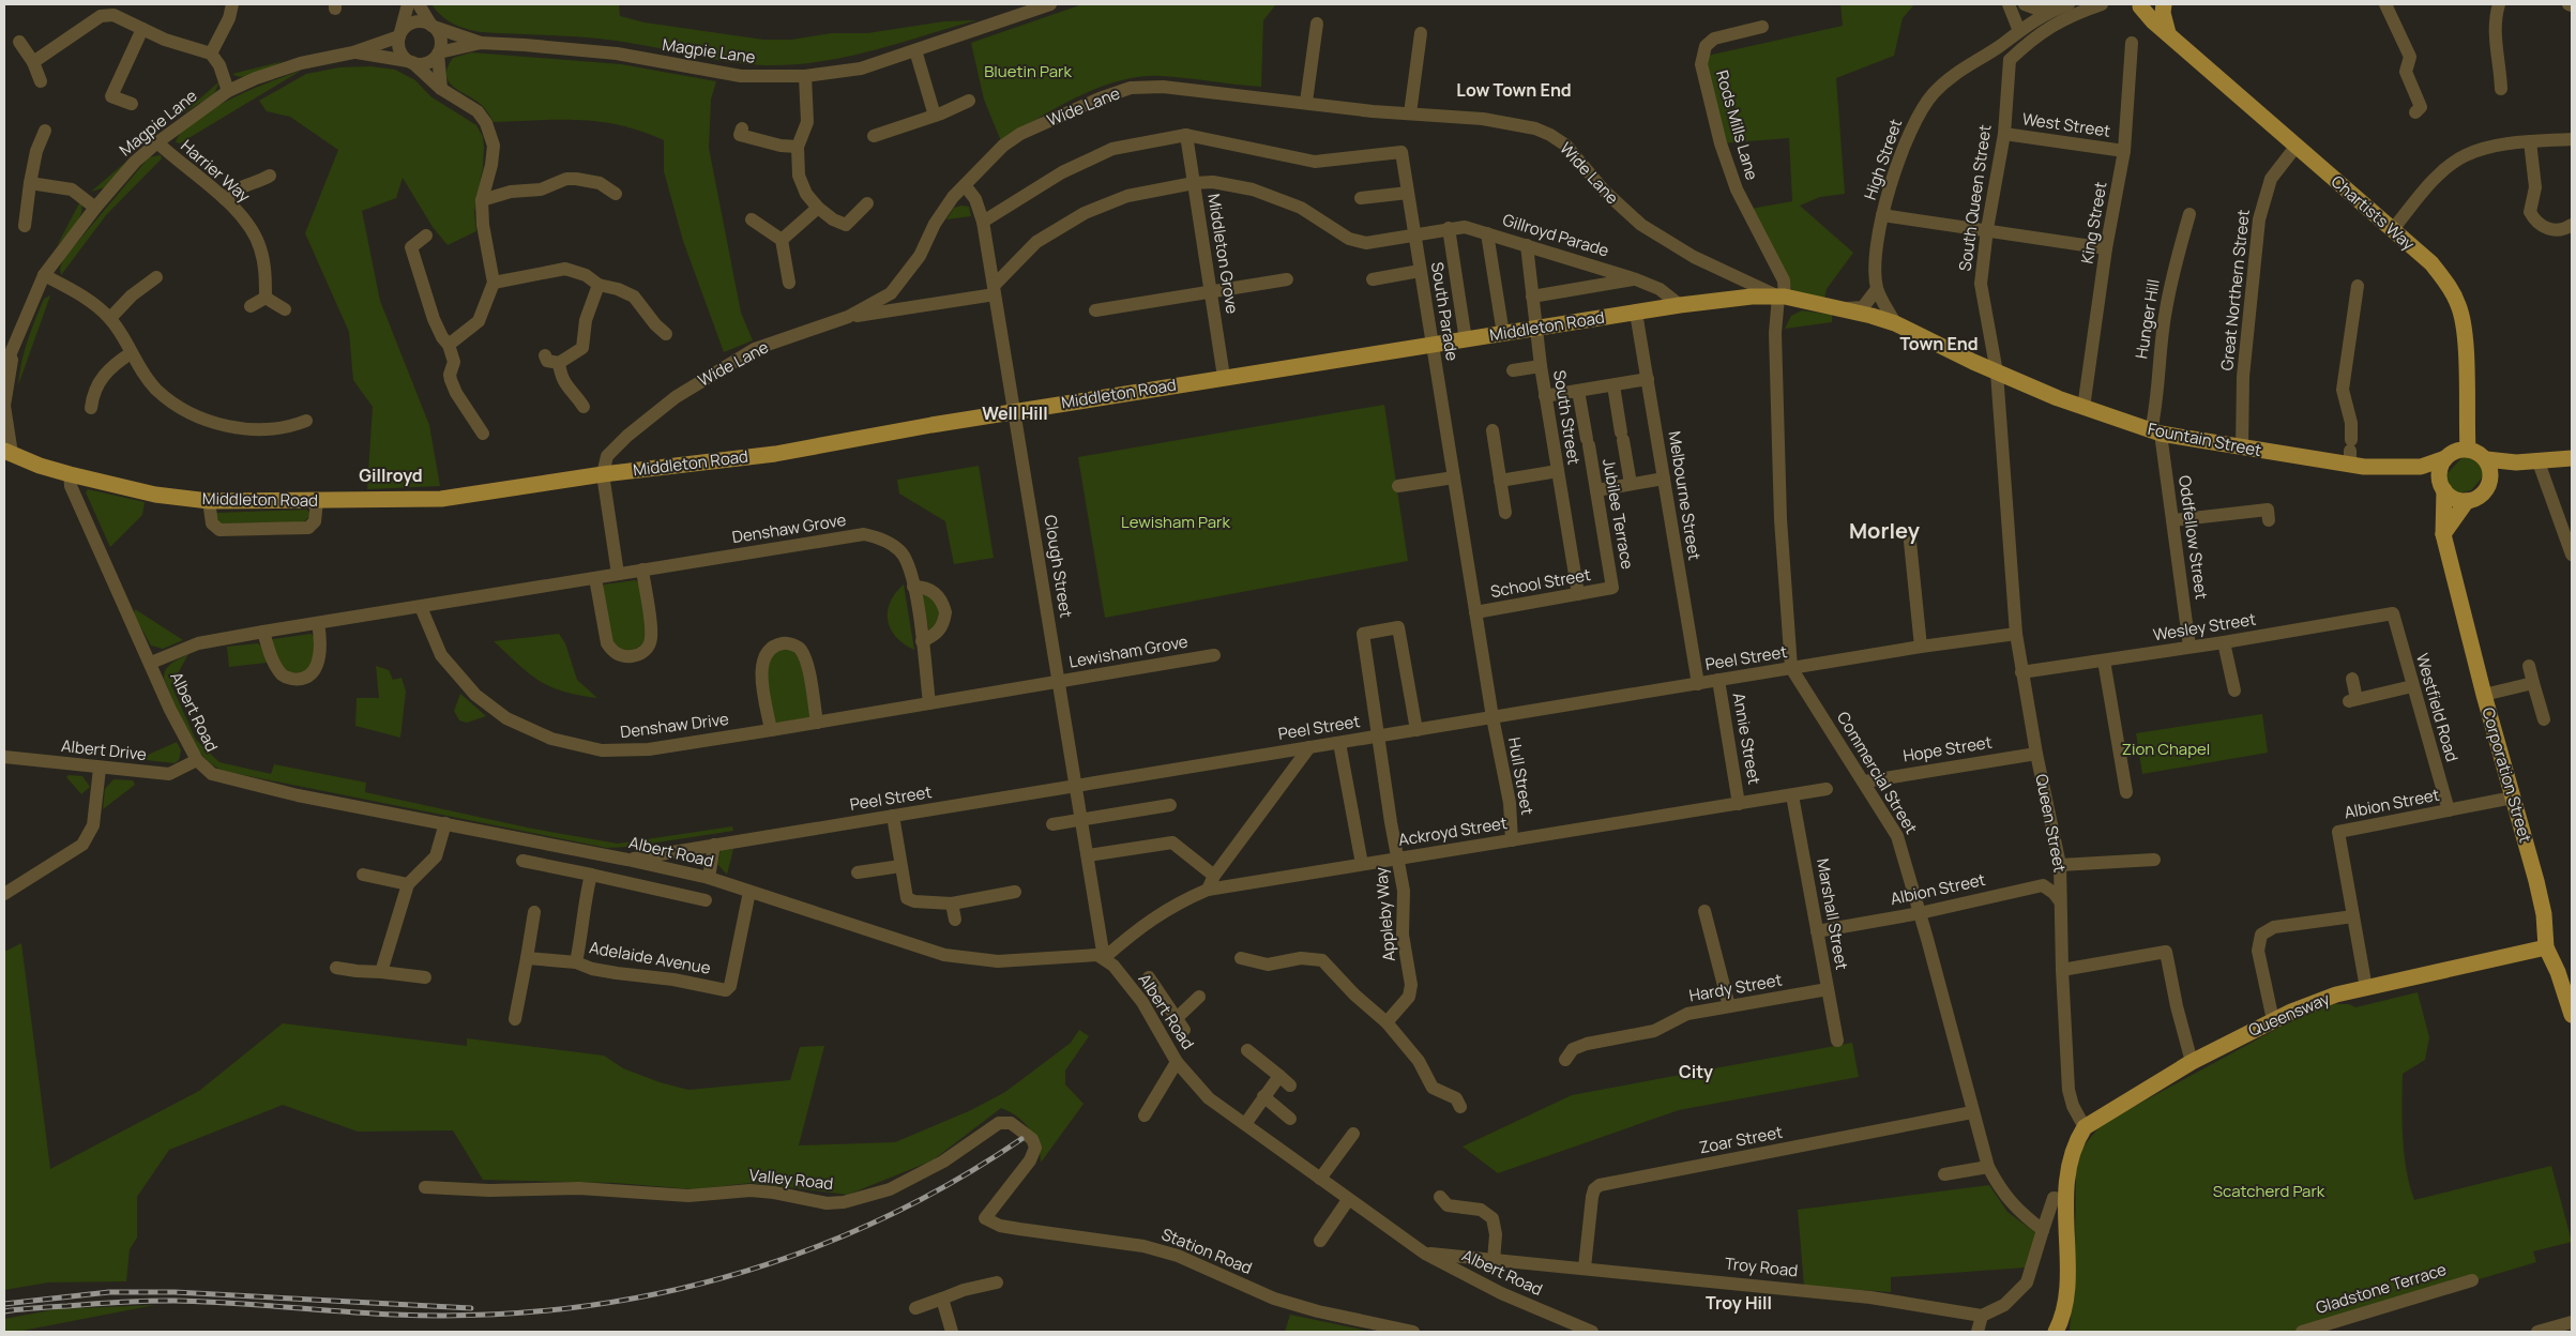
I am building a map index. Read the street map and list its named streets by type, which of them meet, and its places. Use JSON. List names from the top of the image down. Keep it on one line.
{"streets":{"main road":["Chartists Way","Middleton Road","Fountain Street","Corporation Street","Queensway"],"street":["Magpie Lane","Wide Lane","Rods Mills Lane","West Street","High Street","Harrier Way","South Queen Street","King Street","Gillroyd Parade","Middleton Grove","Great Northern Street","South Parade","Hunger Hill","South Street","Melbourne Street","Jubilee Terrace","Denshaw Grove","Oddfellow Street","Clough Street","School Street","Wesley Street","Lewisham Grove","Peel Street","Westfield Road","Albert Road","Denshaw Drive","Annie Street","Hope Street","Albert Drive","Commercial Street","Hull Street","Albion Street","Queen Street","Ackroyd Street","Appleby Way","Marshall Street","Adelaide Avenue","Hardy Street","Zoar Street","Valley Road","Station Road","Troy Road","Gladstone Terrace"]},"crossings":[["Magpie Lane","Harrier Way"],["Wide Lane","Rods Mills Lane"],["Wide Lane","Middleton Road"],["Wide Lane","Clough Street"],["Wide Lane","Commercial Street"],["Rods Mills Lane","Middleton Road"],["Rods Mills Lane","Commercial Street"],["West Street","South Queen Street"],["West Street","King Street"],["High Street","Middleton Road"],["South Queen Street","Middleton Road"],["South Queen Street","Fountain Street"],["South Queen Street","Queen Street"],["Chartists Way","Great Northern Street"],["Chartists Way","Fountain Street"],["Chartists Way","Corporation Street"],["King Street","Fountain Street"],["Gillroyd Parade","Middleton Grove"],["Gillroyd Parade","South Parade"],["Gillroyd Parade","Middleton Road"],["Gillroyd Parade","South Street"],["Gillroyd Parade","Clough Street"],["Middleton Grove","South Parade"],["Middleton Grove","Middleton Road"],["Great Northern Street","Fountain Street"],["South Parade","Middleton Road"],["South Parade","School Street"],["South Parade","Peel Street"],["South Parade","Hull Street"],["Hunger Hill","Fountain Street"],["Hunger Hill","Oddfellow Street"],["Middleton Road","South Street"],["Middleton Road","Fountain Street"],["Middleton Road","Melbourne Street"],["Middleton Road","Clough Street"],["Middleton Road","Albert Road"],["Middleton Road","Commercial Street"],["Middleton Road","Queen Street"],["South Street","School Street"],["Fountain Street","Oddfellow Street"],["Fountain Street","Corporation Street"],["Fountain Street","Queen Street"],["Melbourne Street","Peel Street"],["Jubilee Terrace","School Street"],["Denshaw Grove","Albert Road"],["Denshaw Grove","Denshaw Drive"],["Oddfellow Street","Wesley Street"],["Clough Street","Lewisham Grove"],["Clough Street","Peel Street"],["Clough Street","Albert Road"],["Clough Street","Denshaw Drive"],["Clough Street","Ackroyd Street"],["Wesley Street","Westfield Road"],["Wesley Street","Queen Street"],["Lewisham Grove","Denshaw Drive"],["Peel Street","Albert Road"],["Peel Street","Annie Street"],["Peel Street","Commercial Street"],["Peel Street","Hull Street"],["Peel Street","Queen Street"],["Peel Street","Appleby Way"],["Westfield Road","Albion Street"],["Albert Road","Albert Drive"],["Albert Road","Ackroyd Street"],["Albert Road","Adelaide Avenue"],["Albert Road","Troy Road"],["Annie Street","Ackroyd Street"],["Hope Street","Commercial Street"],["Hope Street","Queen Street"],["Commercial Street","Albion Street"],["Commercial Street","Zoar Street"],["Corporation Street","Albion Street"],["Corporation Street","Queensway"],["Hull Street","Ackroyd Street"],["Albion Street","Queen Street"],["Albion Street","Marshall Street"],["Albion Street","Queensway"],["Queen Street","Queensway"],["Ackroyd Street","Appleby Way"],["Ackroyd Street","Marshall Street"],["Marshall Street","Hardy Street"],["Zoar Street","Troy Road"],["Valley Road","Station Road"]],"districts":["Low Town End","Town End","Well Hill","Gillroyd","Morley","City","Troy Hill"],"parks":["Bluetin Park","Lewisham Park","Zion Chapel","Scatcherd Park"]}
